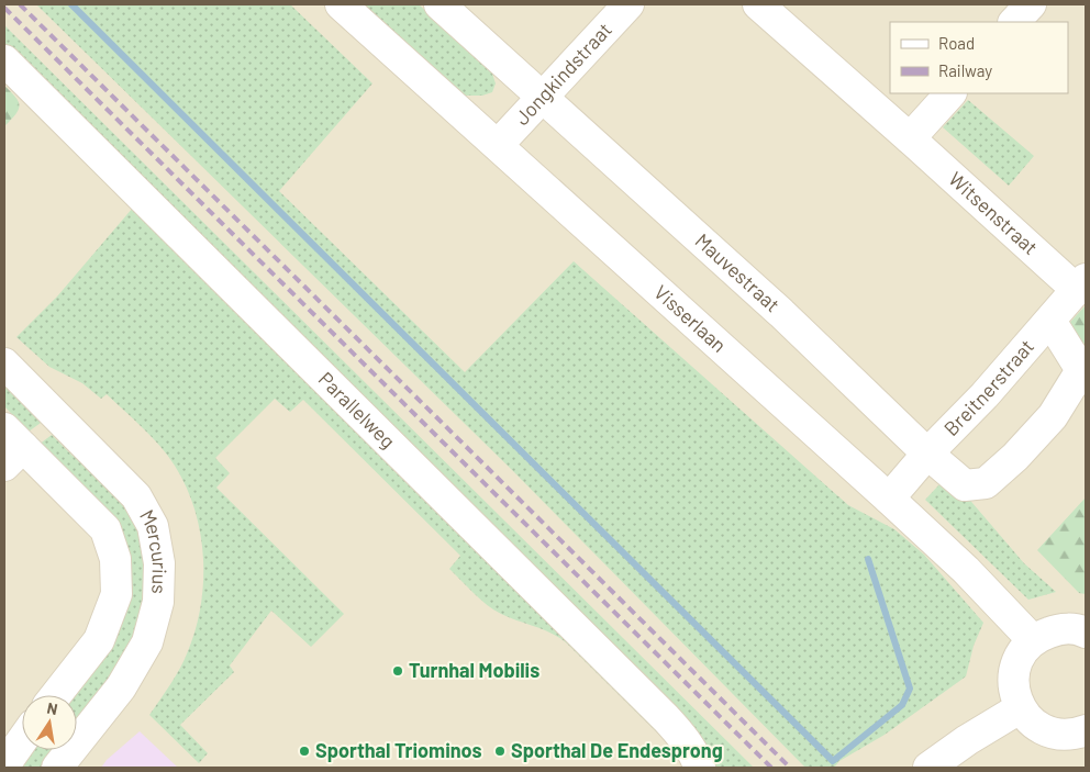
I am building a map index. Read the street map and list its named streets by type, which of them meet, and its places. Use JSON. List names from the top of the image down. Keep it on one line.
{"streets":{"street":["Jongkindstraat","Witsenstraat","Mauvestraat","Visserlaan","Breitnerstraat","Parallelweg","Mercurius"]},"crossings":[["Jongkindstraat","Mauvestraat"],["Jongkindstraat","Visserlaan"],["Witsenstraat","Breitnerstraat"],["Mauvestraat","Breitnerstraat"],["Visserlaan","Breitnerstraat"]],"places":["Turnhal Mobilis","Sporthal Triominos","Sporthal De Endesprong"],"legend":["Road","Railway"],"north":"top"}
